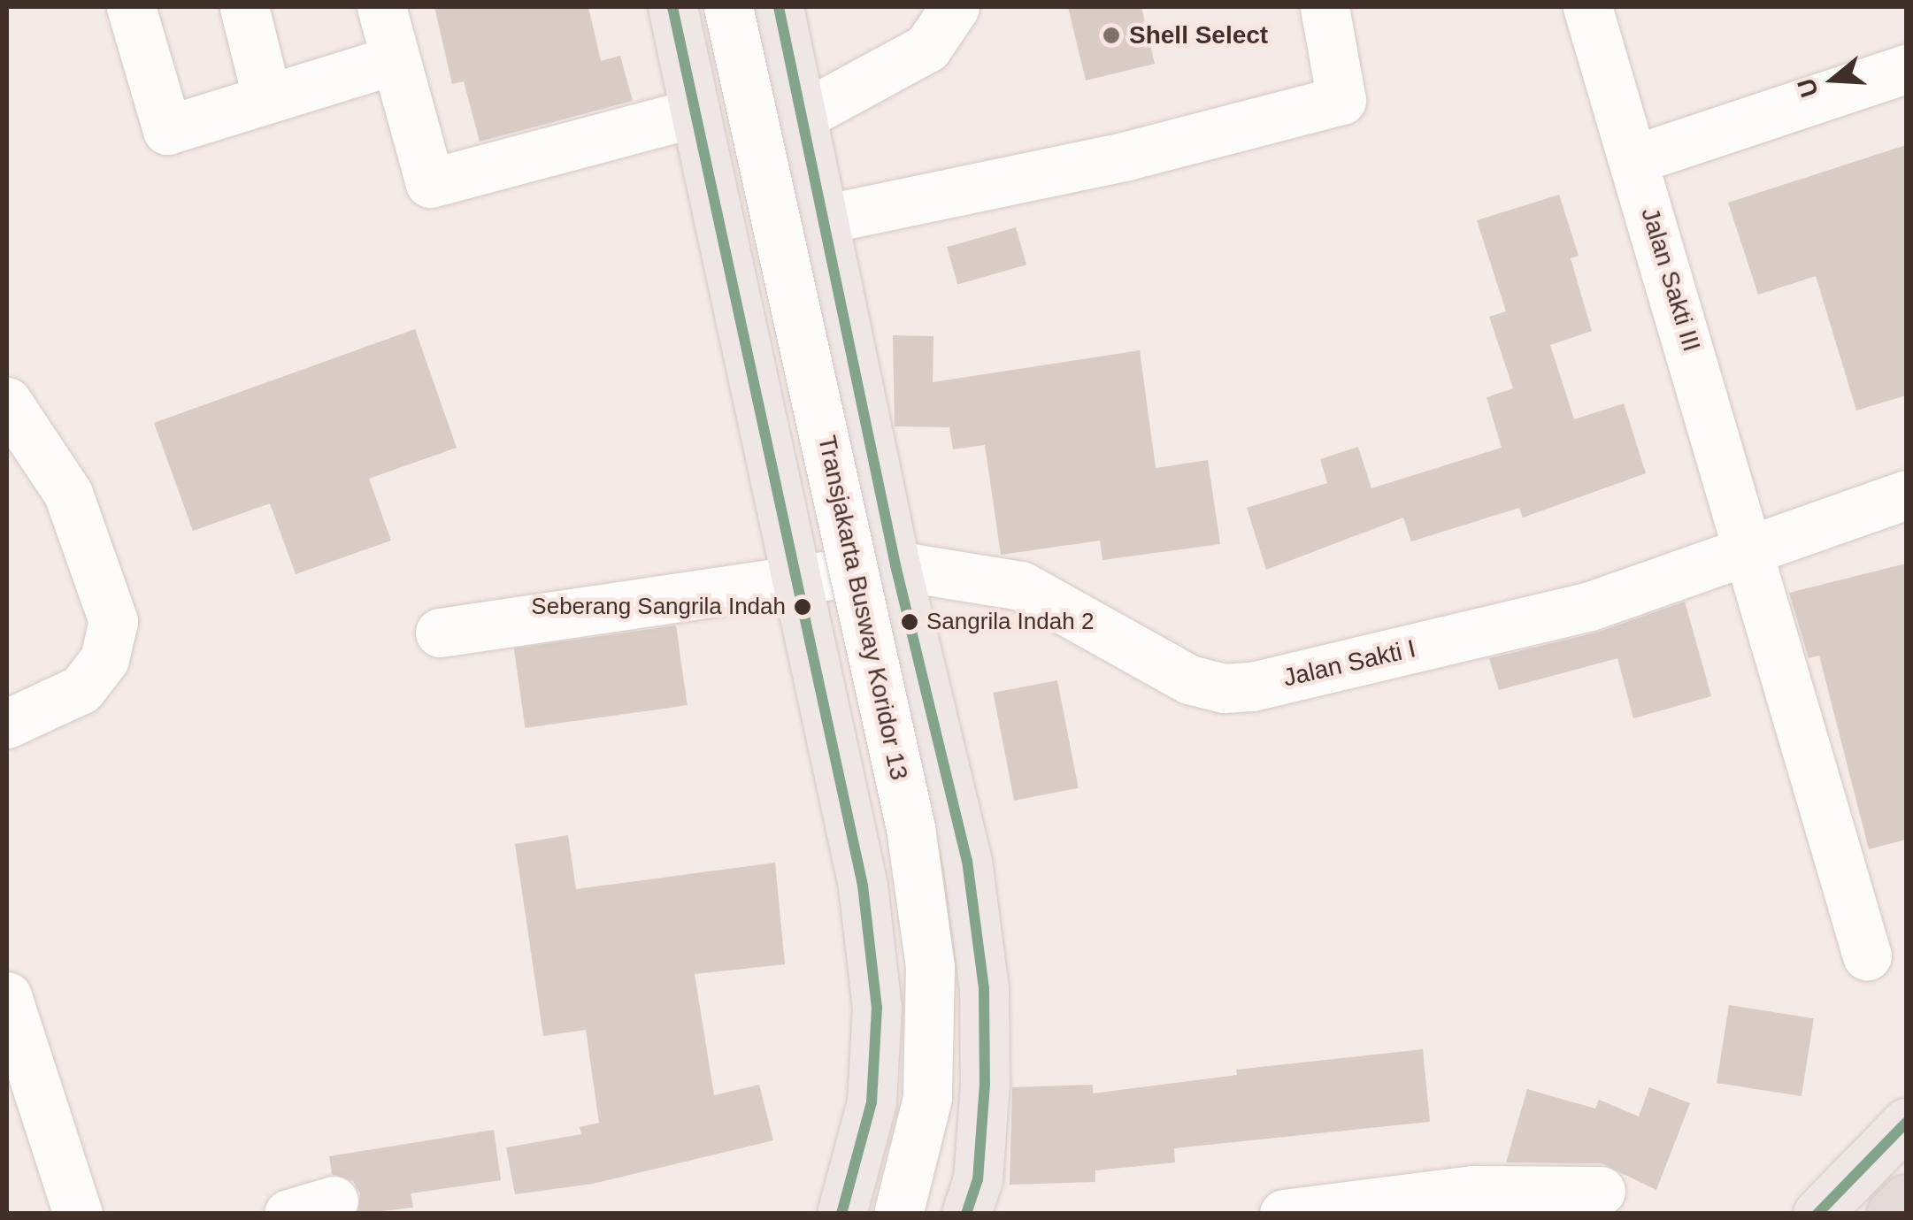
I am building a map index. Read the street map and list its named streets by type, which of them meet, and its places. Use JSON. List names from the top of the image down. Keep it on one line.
{"streets":{"street":["Jalan Sakti III","Transjakarta Busway Koridor 13","Jalan Sakti I"]},"crossings":[["Jalan Sakti III","Jalan Sakti I"]],"places":["Shell Select","Seberang Sangrila Indah","Sangrila Indah 2"],"north":"left"}
